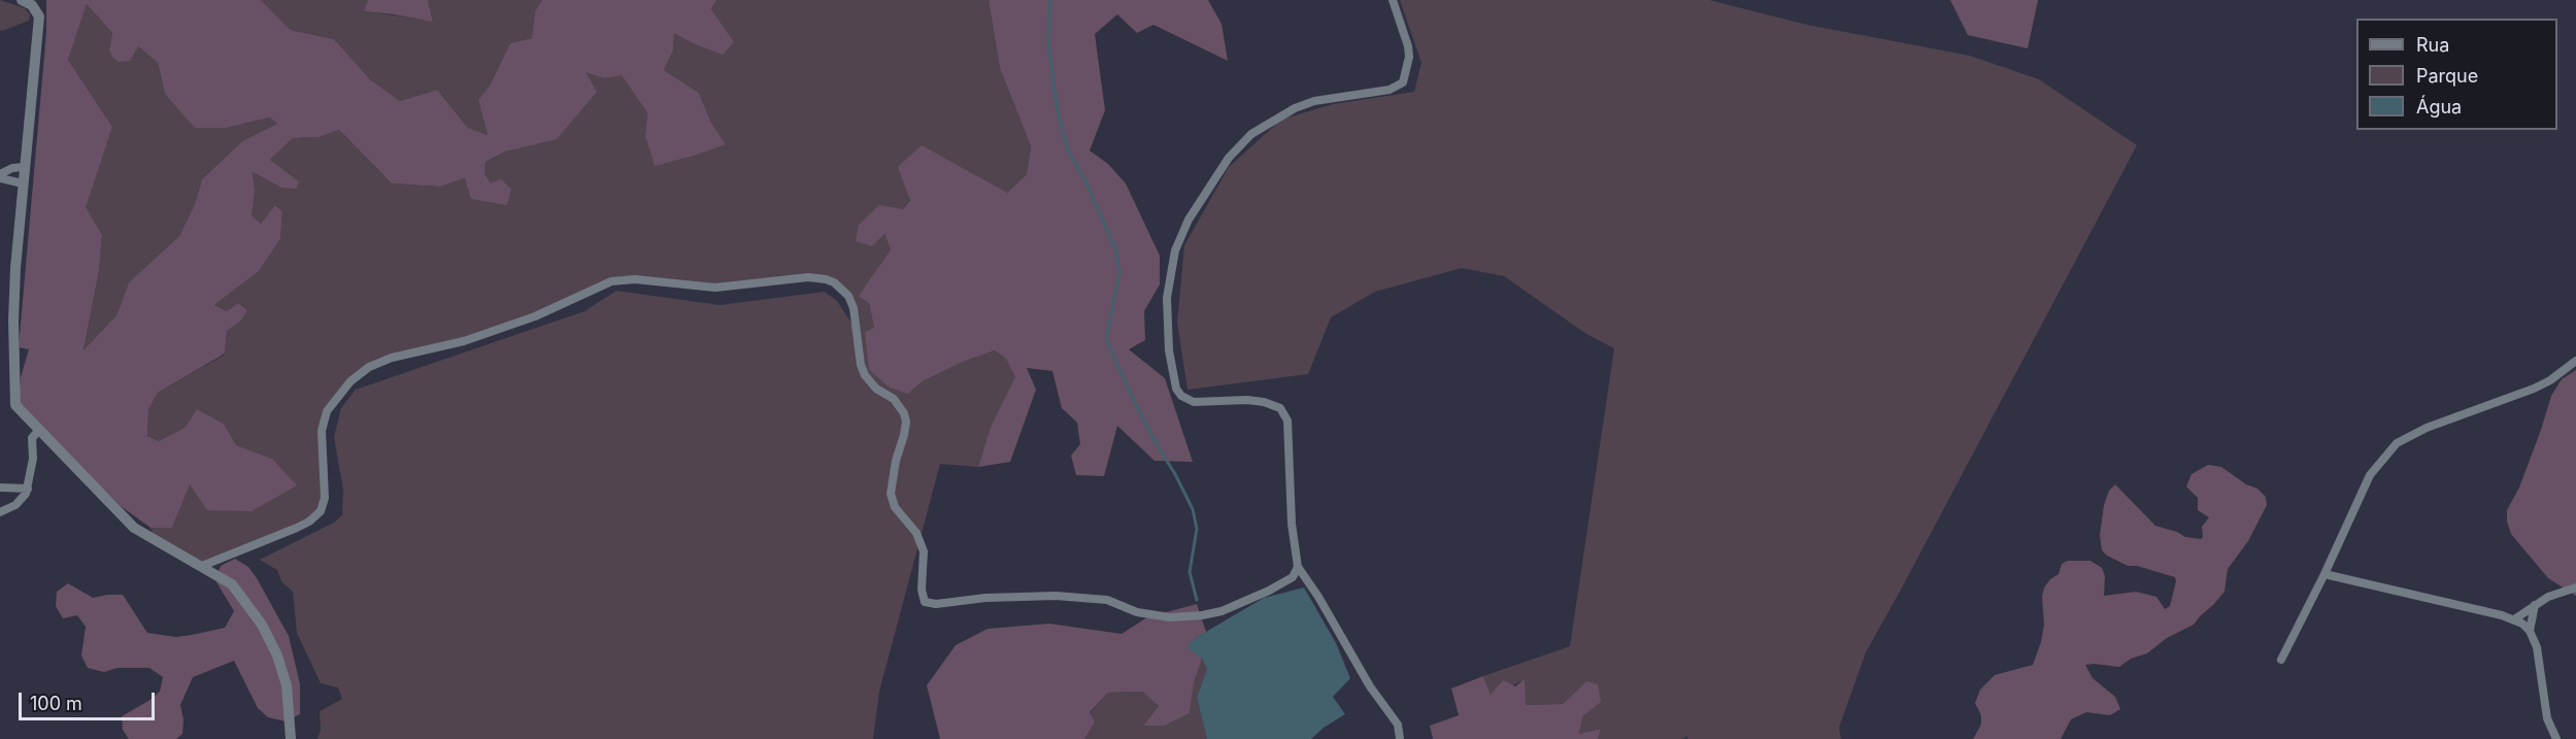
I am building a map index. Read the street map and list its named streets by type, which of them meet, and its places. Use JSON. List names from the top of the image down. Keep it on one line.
{"legend":["Rua","Parque","Água"],"scale_bar":"100 m"}
